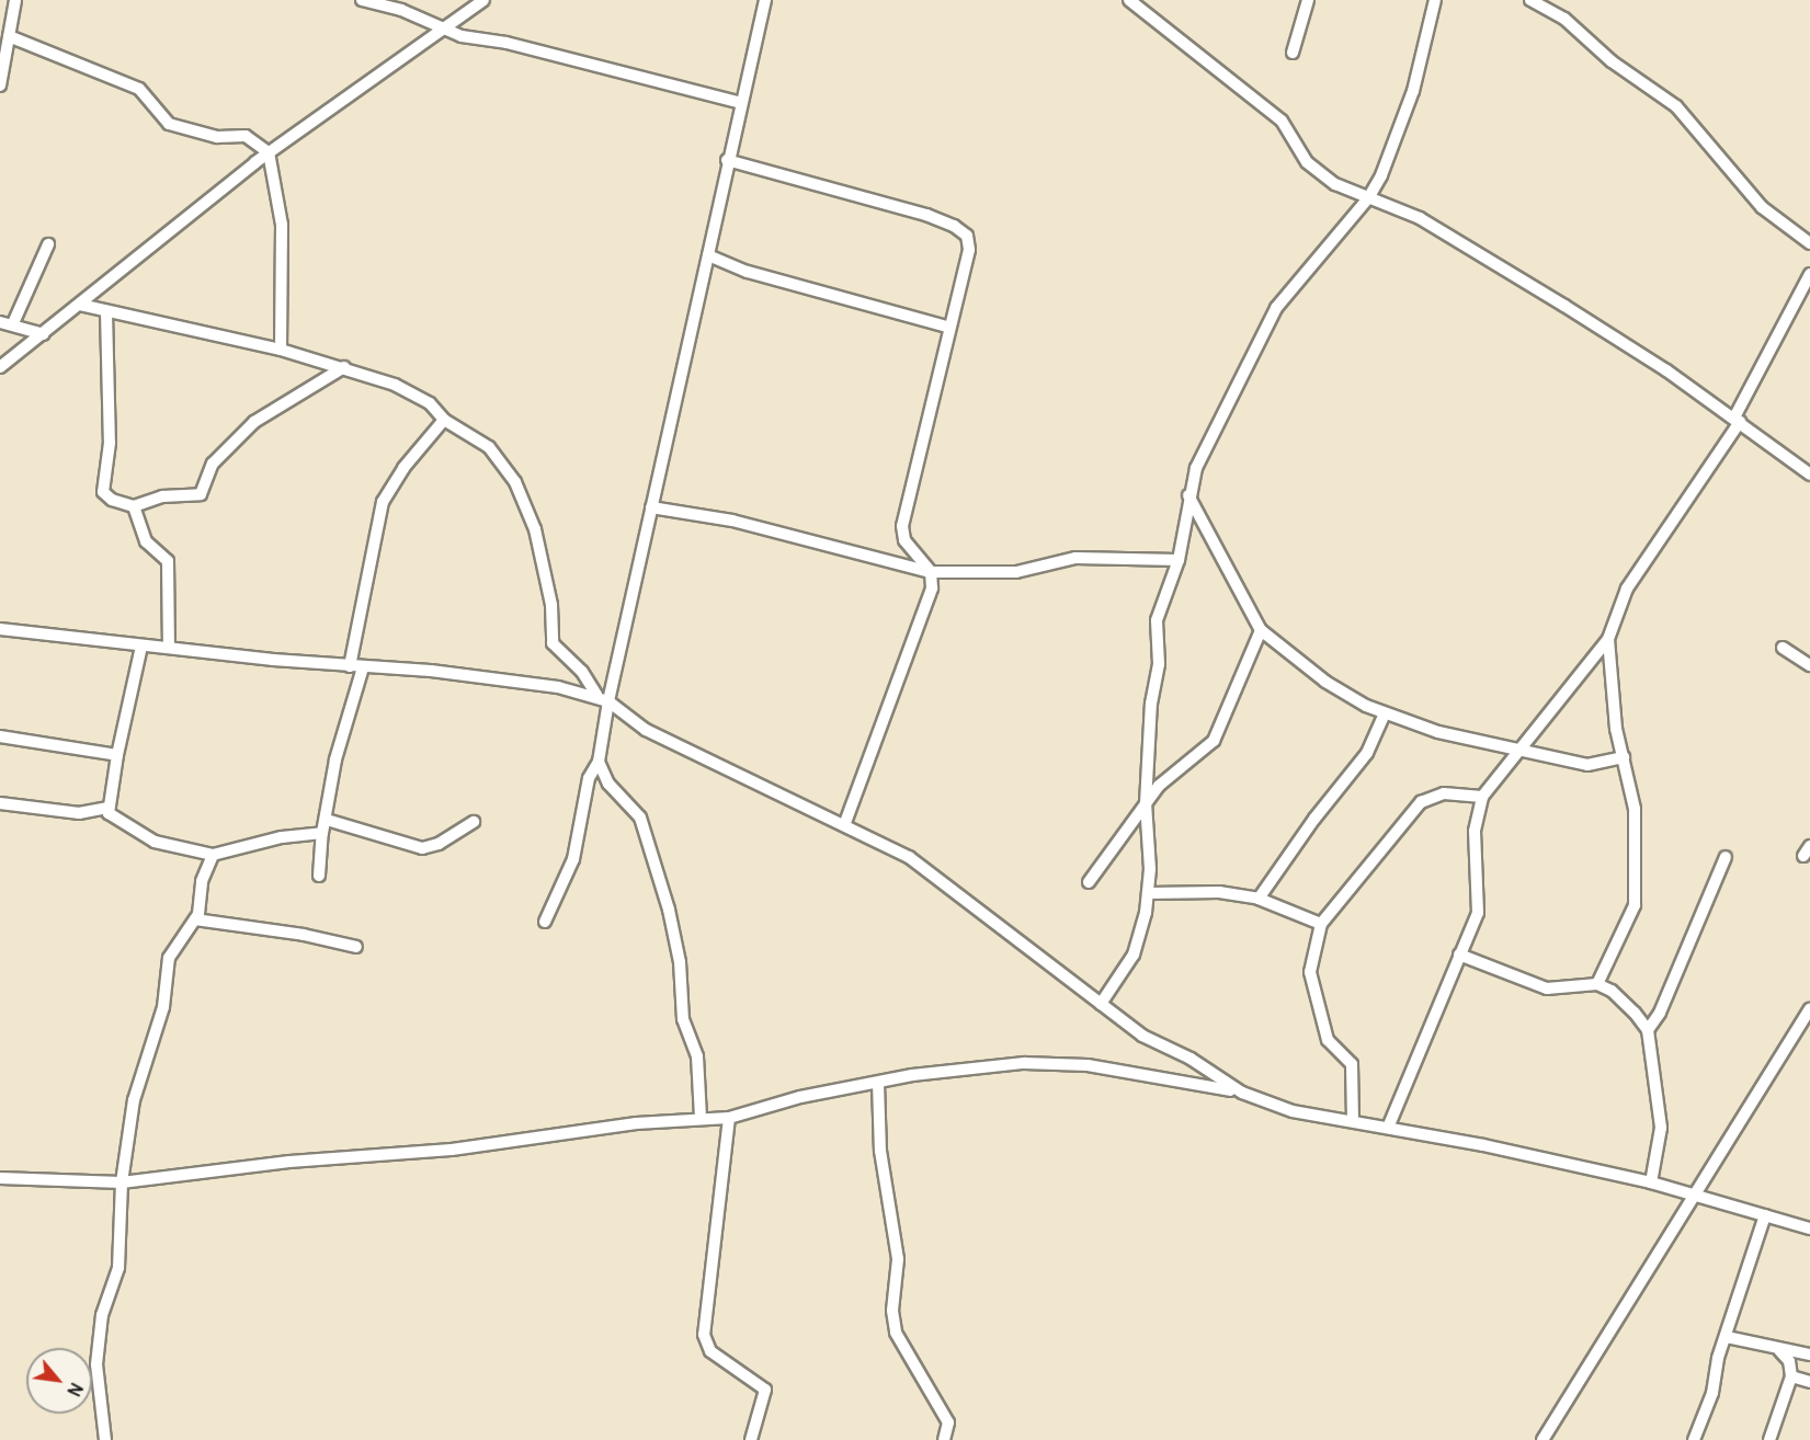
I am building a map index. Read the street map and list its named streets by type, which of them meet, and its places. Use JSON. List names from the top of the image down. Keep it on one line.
{"north":"bottom right"}
